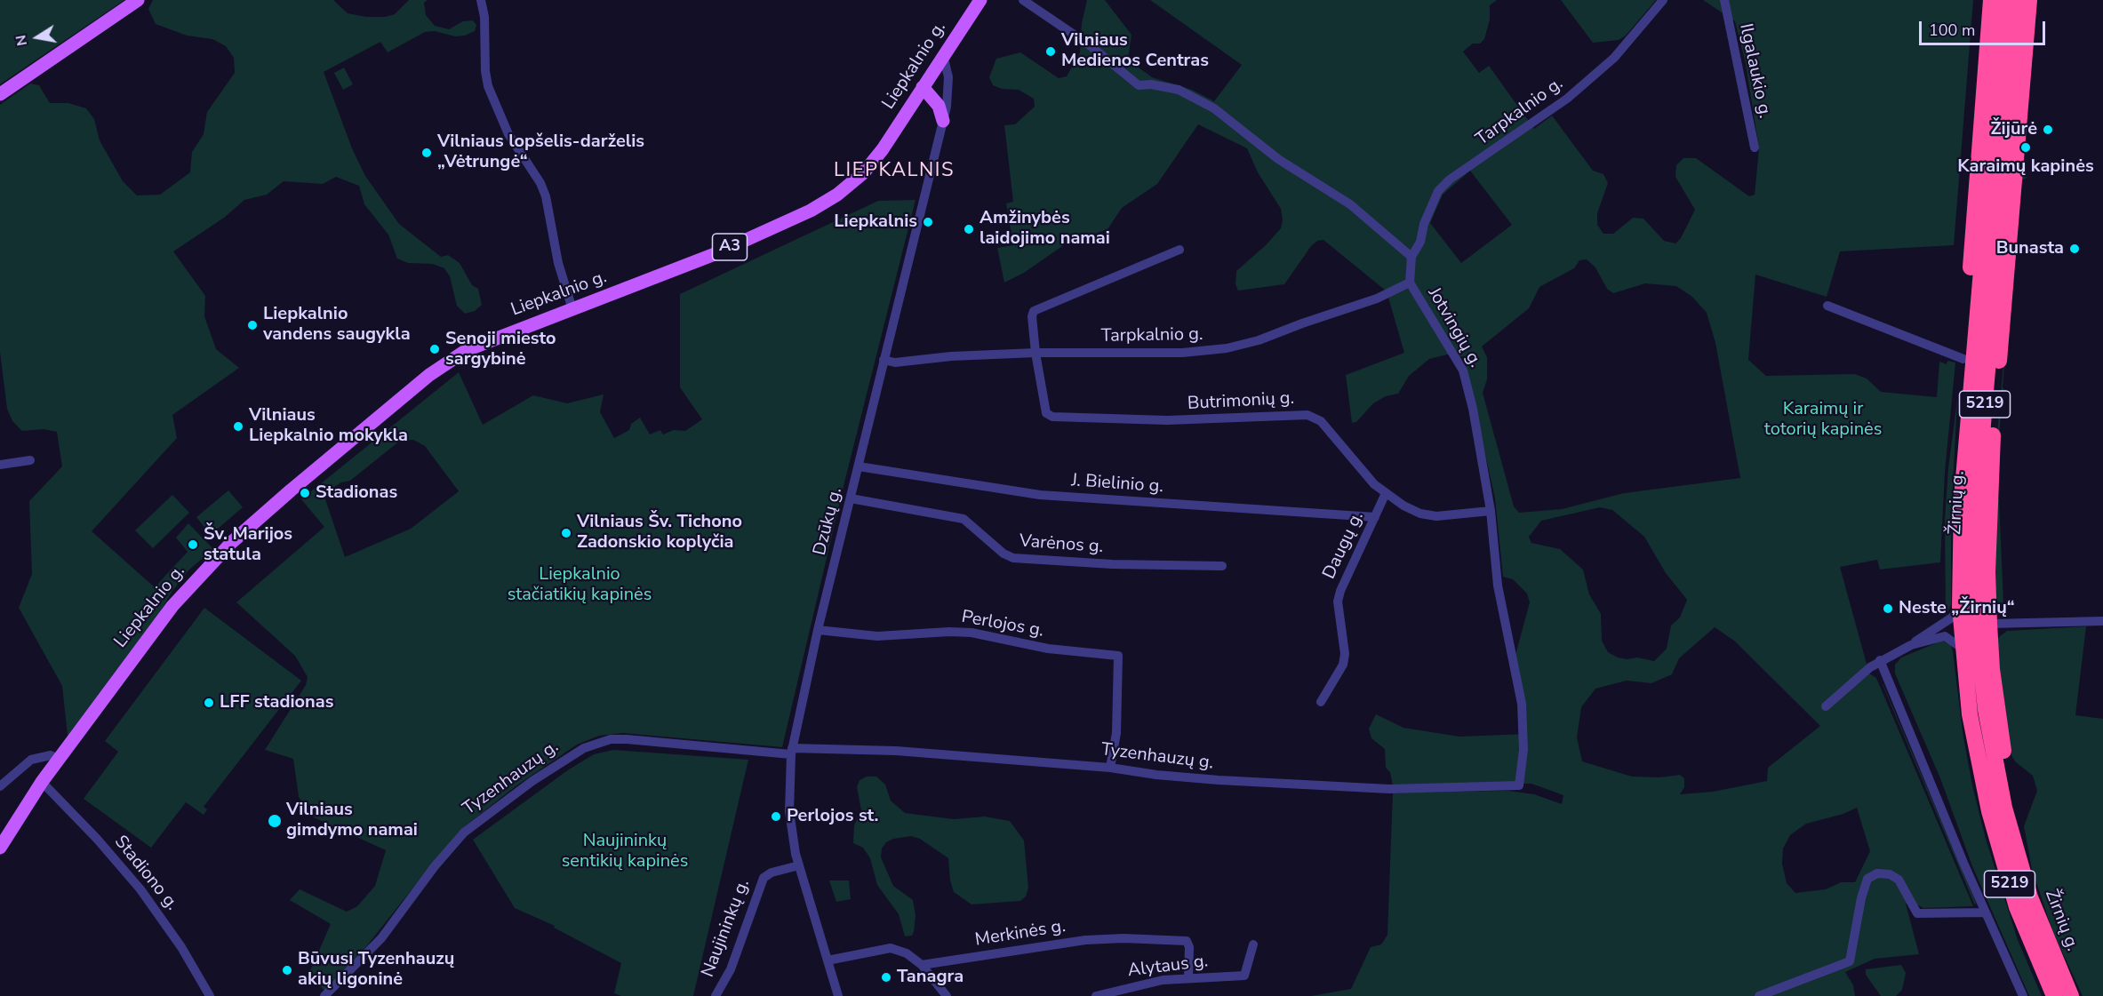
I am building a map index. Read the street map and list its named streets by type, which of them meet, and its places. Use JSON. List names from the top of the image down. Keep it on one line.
{"streets":{"highway":["5219","Žirnių g."],"main road":["Liepkalnio g.","A3"],"street":["Ilgalaukio g.","Tarpkalnio g.","Jotvingių g.","Butrimonių g.","J. Bielinio g.","Dzūkų g.","Varėnos g.","Daugų g.","Perlojos g.","Tyzenhauzų g.","Stadiono g.","Naujininkų g.","Merkinės g.","Alytaus g."]},"crossings":[["Liepkalnio g.","Dzūkų g."],["Liepkalnio g.","Stadiono g."],["Tarpkalnio g.","Jotvingių g."],["Tarpkalnio g.","Butrimonių g."],["Tarpkalnio g.","Dzūkų g."],["Jotvingių g.","Butrimonių g."],["Jotvingių g.","Tyzenhauzų g."],["Butrimonių g.","Daugų g."],["5219","Žirnių g."],["J. Bielinio g.","Dzūkų g."],["J. Bielinio g.","Daugų g."],["Dzūkų g.","Varėnos g."],["Dzūkų g.","Perlojos g."],["Dzūkų g.","Tyzenhauzų g."],["Dzūkų g.","Naujininkų g."],["Perlojos g.","Tyzenhauzų g."],["Merkinės g.","Alytaus g."]],"districts":["LIEPKALNIS"],"parks":["Karaimų ir totorių kapinės","Liepkalnio stačiatikių kapinės","Naujininkų sentikių kapinės"],"places":["Vilniaus Medienos Centras","Žijūrė","Karaimų kapinės","Vilniaus lopšelis-darželis „Vėtrungė“","Liepkalnis","Amžinybės laidojimo namai","Bunasta","Liepkalnio vandens saugykla","Senoji miesto sargybinė","Vilniaus Liepkalnio mokykla","Stadionas","Vilniaus Šv. Tichono Zadonskio koplyčia","Šv. Marijos statula","Neste „Žirnių“","LFF stadionas","Perlojos st.","Vilniaus gimdymo namai","Būvusi Tyzenhauzų akių ligoninė","Tanagra"],"scale_bar":"100 m","north":"left"}
